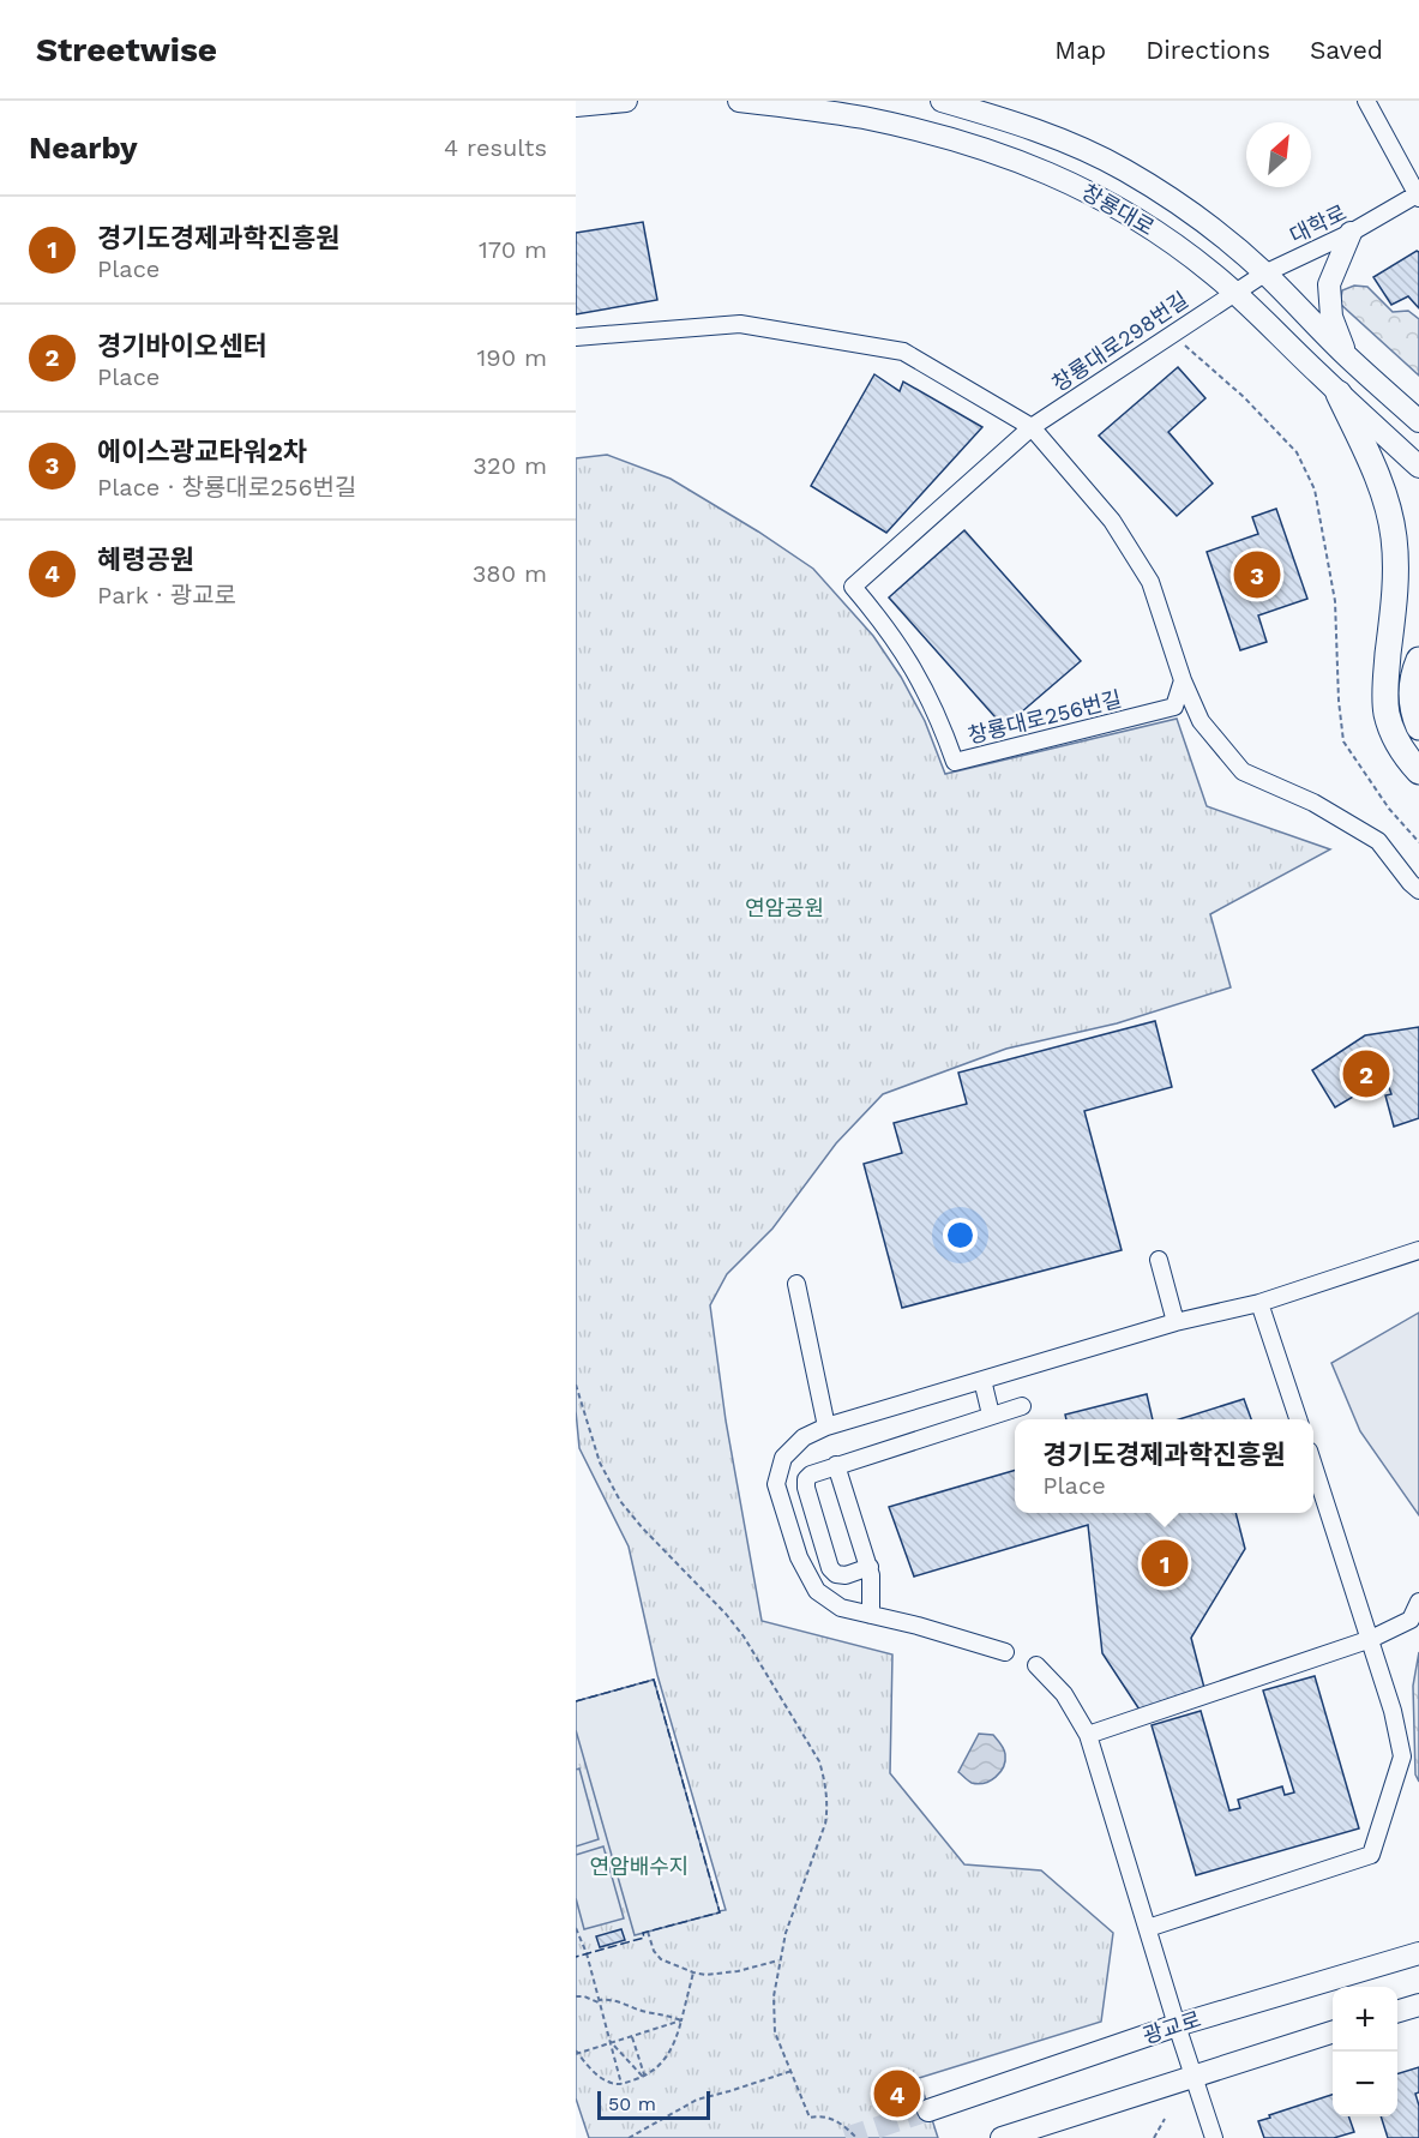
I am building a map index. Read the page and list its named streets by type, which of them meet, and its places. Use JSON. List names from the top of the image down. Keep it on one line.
{"streets":{"main road":["창룡대로","광교로"],"street":["대학로","창룡대로298번길","창룡대로256번길"]},"crossings":[["창룡대로","대학로"],["창룡대로","창룡대로298번길"],["대학로","창룡대로298번길"],["창룡대로298번길","창룡대로256번길"]],"parks":["연암공원","연암배수지"],"scale_bar":"50 m","north":"top right","page":{"header":"Streetwise","nav":["Map","Directions","Saved"],"heading":["Nearby","4 results"],"list":[{"mark":"1","name":"경기도경제과학진흥원","note":"Place","value":"170 m"},{"mark":"2","name":"경기바이오센터","note":"Place","value":"190 m"},{"mark":"3","name":"에이스광교타워2차","note":"Place · 창룡대로256번길","value":"320 m"},{"mark":"4","name":"혜령공원","note":"Park · 광교로","value":"380 m"}],"pins":["3","2","1","4"],"popup":["경기도경제과학진흥원","Place"],"map_buttons":["+","−"],"scale":"50 m"}}
